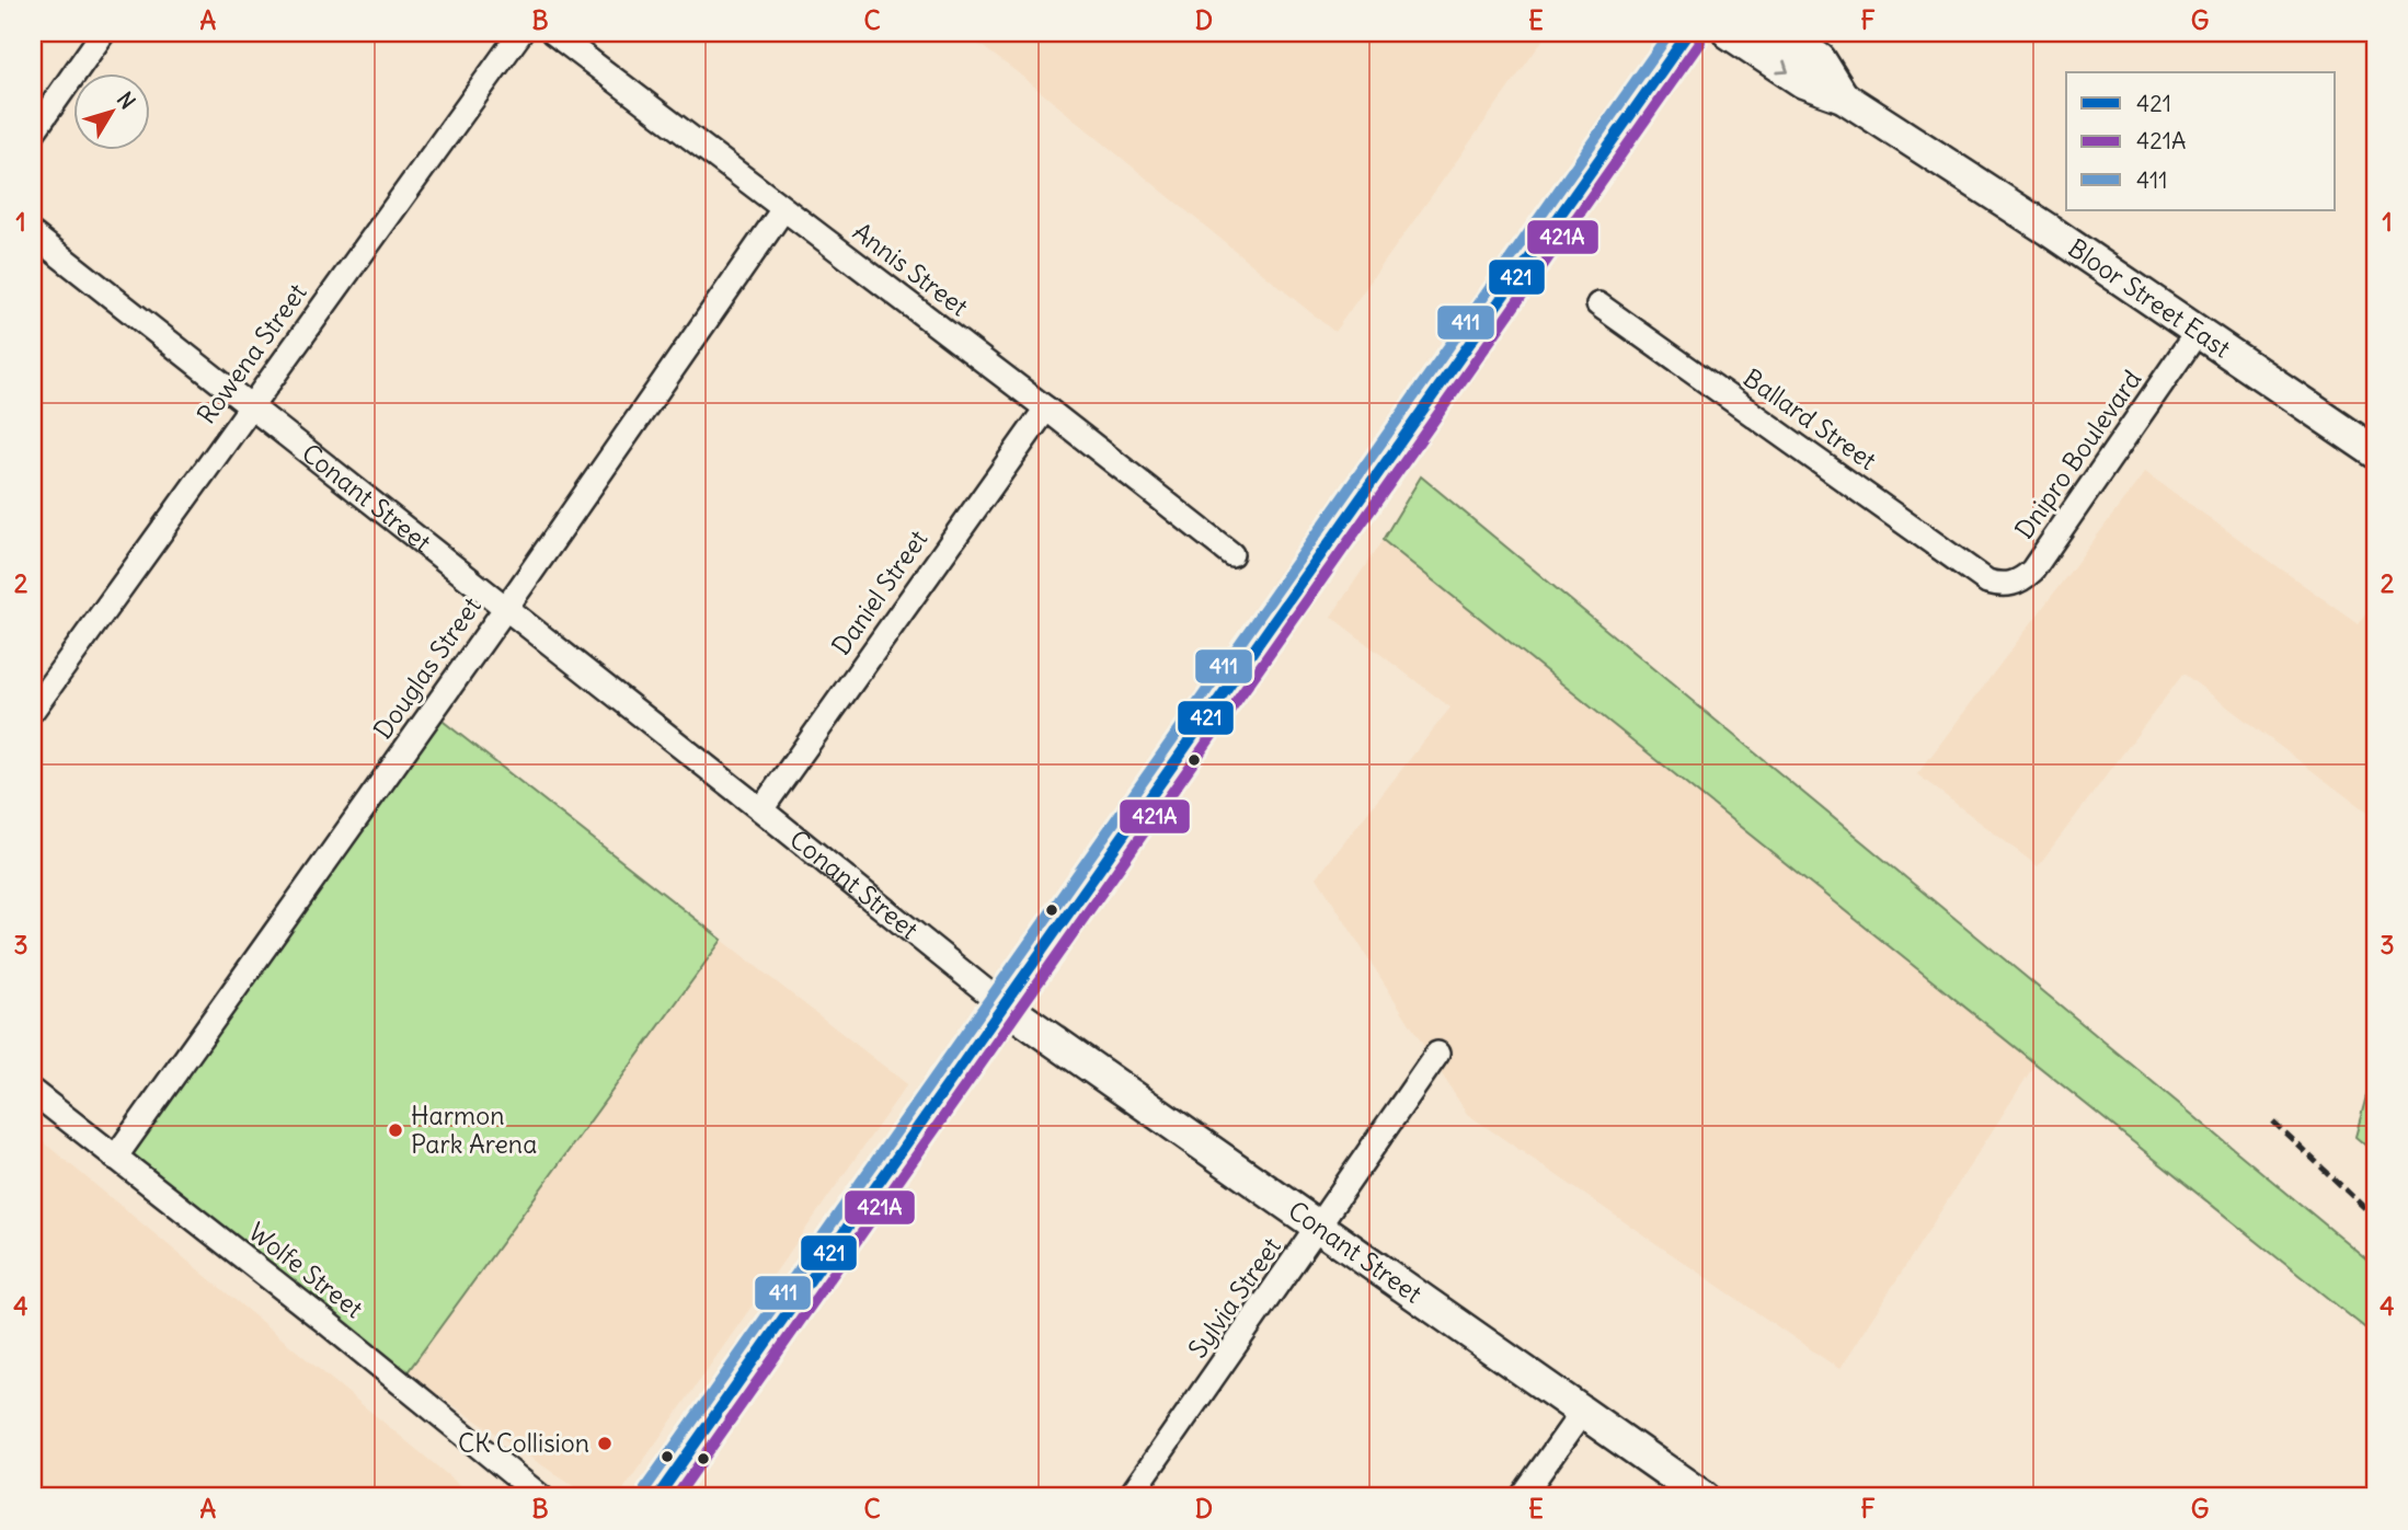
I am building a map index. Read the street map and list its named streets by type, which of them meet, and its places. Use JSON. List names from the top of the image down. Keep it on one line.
{"streets":{"main road":["Bloor Street East","Conant Street"],"street":["Annis Street","Rowena Street","Ballard Street","Dnipro Boulevard","Daniel Street","Douglas Street","Wolfe Street","Sylvia Street"]},"crossings":[["Annis Street","Daniel Street"],["Annis Street","Douglas Street"],["Bloor Street East","Dnipro Boulevard"],["Rowena Street","Conant Street"],["Ballard Street","Dnipro Boulevard"],["Conant Street","Daniel Street"],["Conant Street","Douglas Street"],["Conant Street","Sylvia Street"],["Douglas Street","Wolfe Street"]],"places":["Harmon Park Arena","CK Collision"],"lines":["transit line 421","transit line 411","transit line 421A"],"legend":["421","421A","411"],"north":"top right","grid":{"columns":["A","B","C","D","E","F","G"],"rows":["1","2","3","4"]}}
